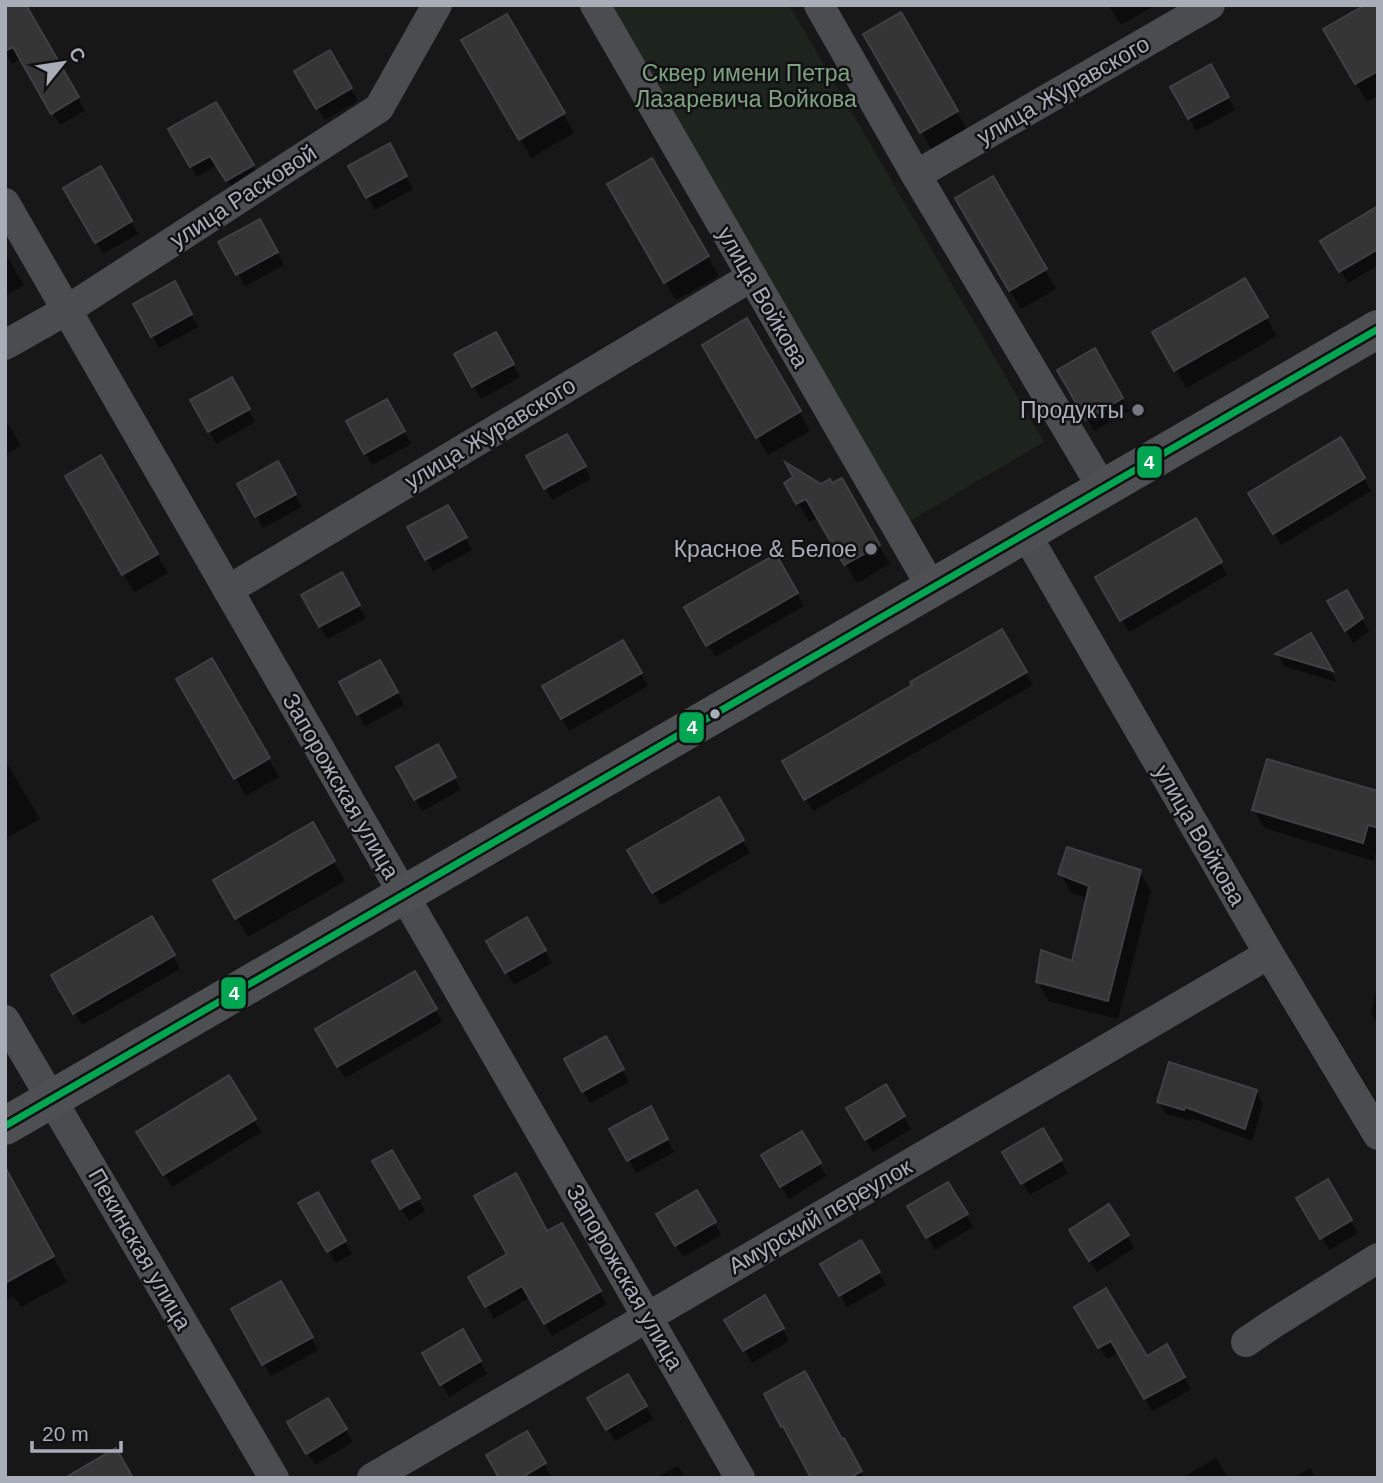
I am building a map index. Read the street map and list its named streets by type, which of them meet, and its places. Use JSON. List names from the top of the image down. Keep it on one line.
{"streets":{"street":["улица Журавского","улица Расковой","улица Войкова","Запорожская улица","Амурский переулок","Пекинская улица"]},"crossings":[["улица Журавского","улица Войкова"],["улица Журавского","Запорожская улица"],["улица Расковой","Запорожская улица"],["улица Войкова","Амурский переулок"],["Запорожская улица","Амурский переулок"]],"parks":["Сквер имени Петра Лазаревича Войкова"],"places":["Продукты","Красное & Белое"],"lines":["transit line 4"],"scale_bar":"20 m","north":"top right"}
